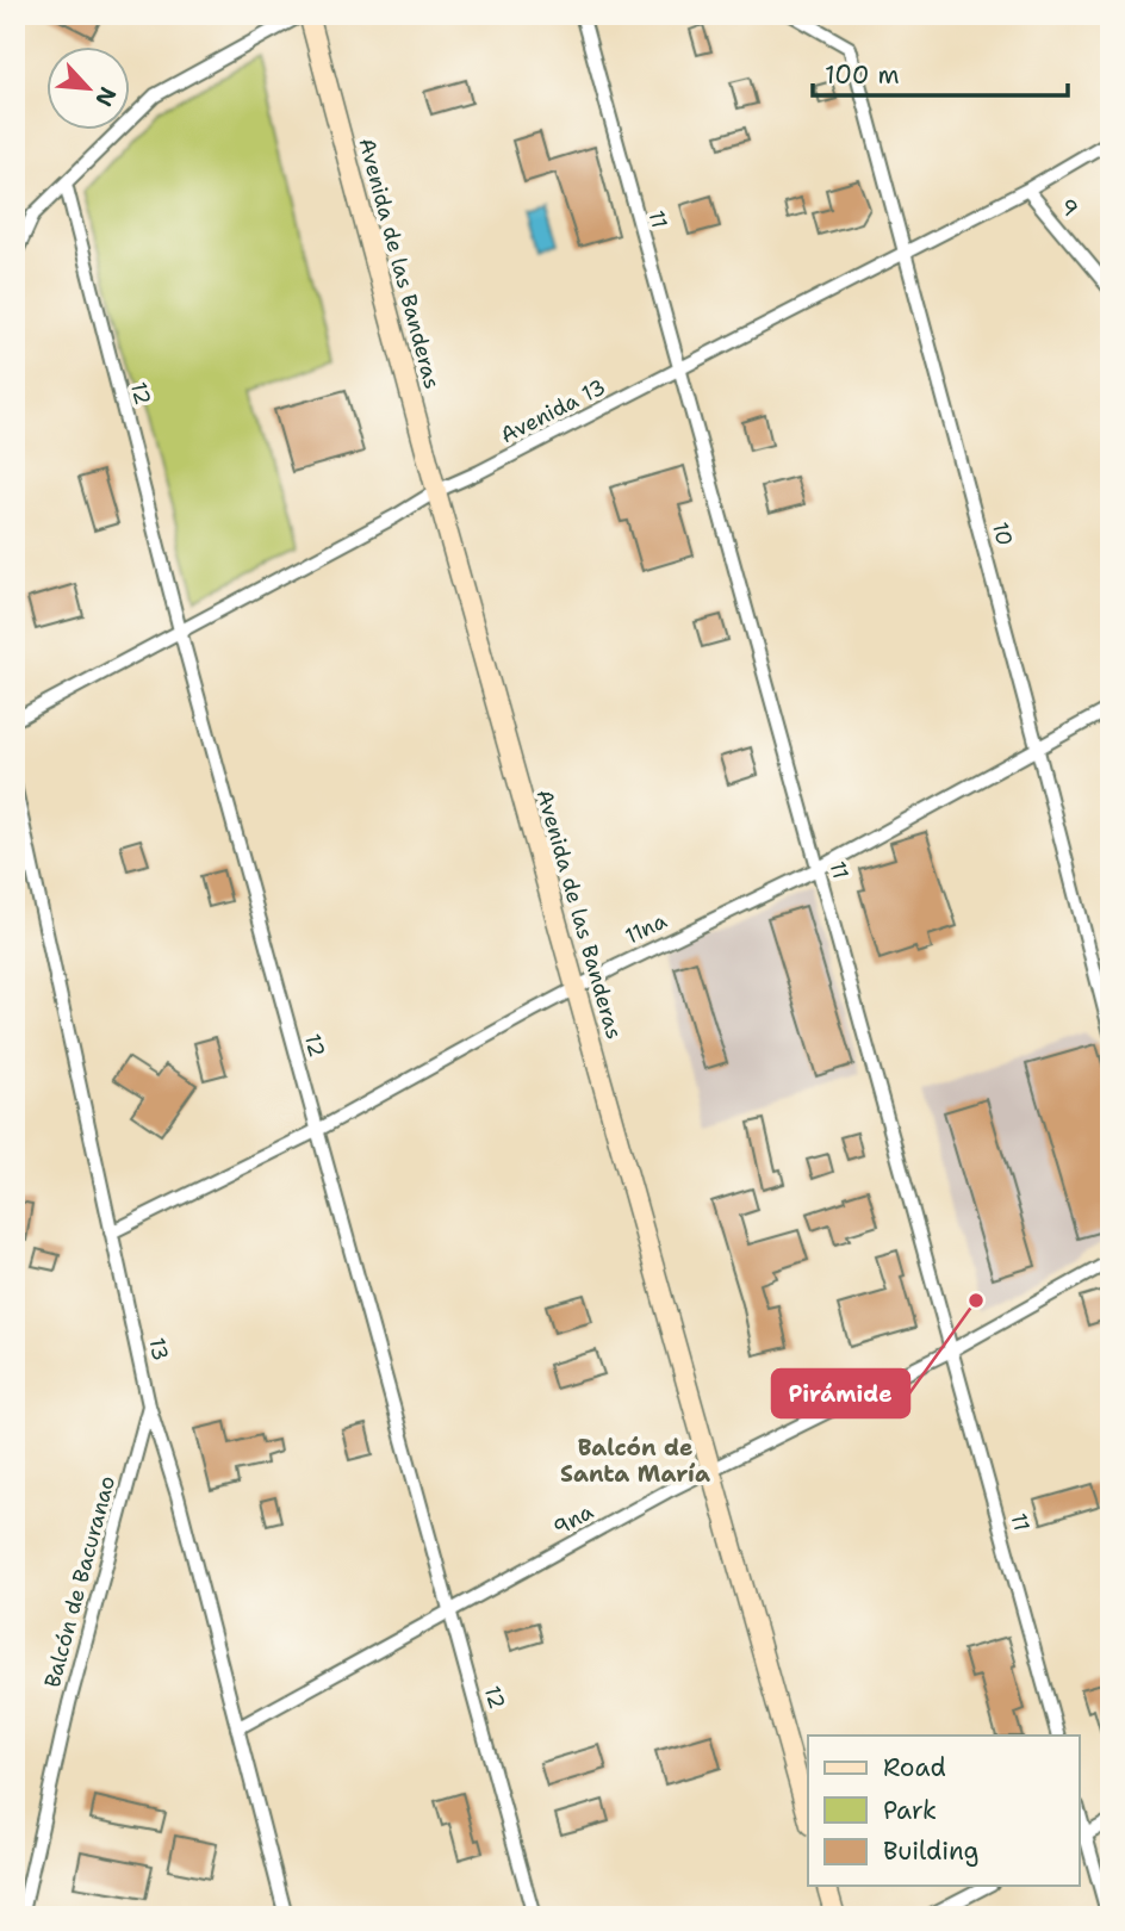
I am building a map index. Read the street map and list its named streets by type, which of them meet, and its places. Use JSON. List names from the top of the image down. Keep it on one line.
{"streets":{"street":["9","11","Avenida de las Banderas","12","Avenida 13","10","11na","13","9na","Balcón de Bacuranao"]},"crossings":[["9","Avenida 13"],["11","Avenida 13"],["11","11na"],["11","9na"],["Avenida de las Banderas","Avenida 13"],["Avenida de las Banderas","11na"],["Avenida de las Banderas","9na"],["12","Avenida 13"],["12","11na"],["12","9na"],["Avenida 13","10"],["10","11na"],["11na","13"],["13","9na"],["13","Balcón de Bacuranao"]],"districts":["Balcón de Santa María"],"places":["Pirámide"],"legend":["Road","Park","Building"],"scale_bar":"100 m","north":"bottom right"}
